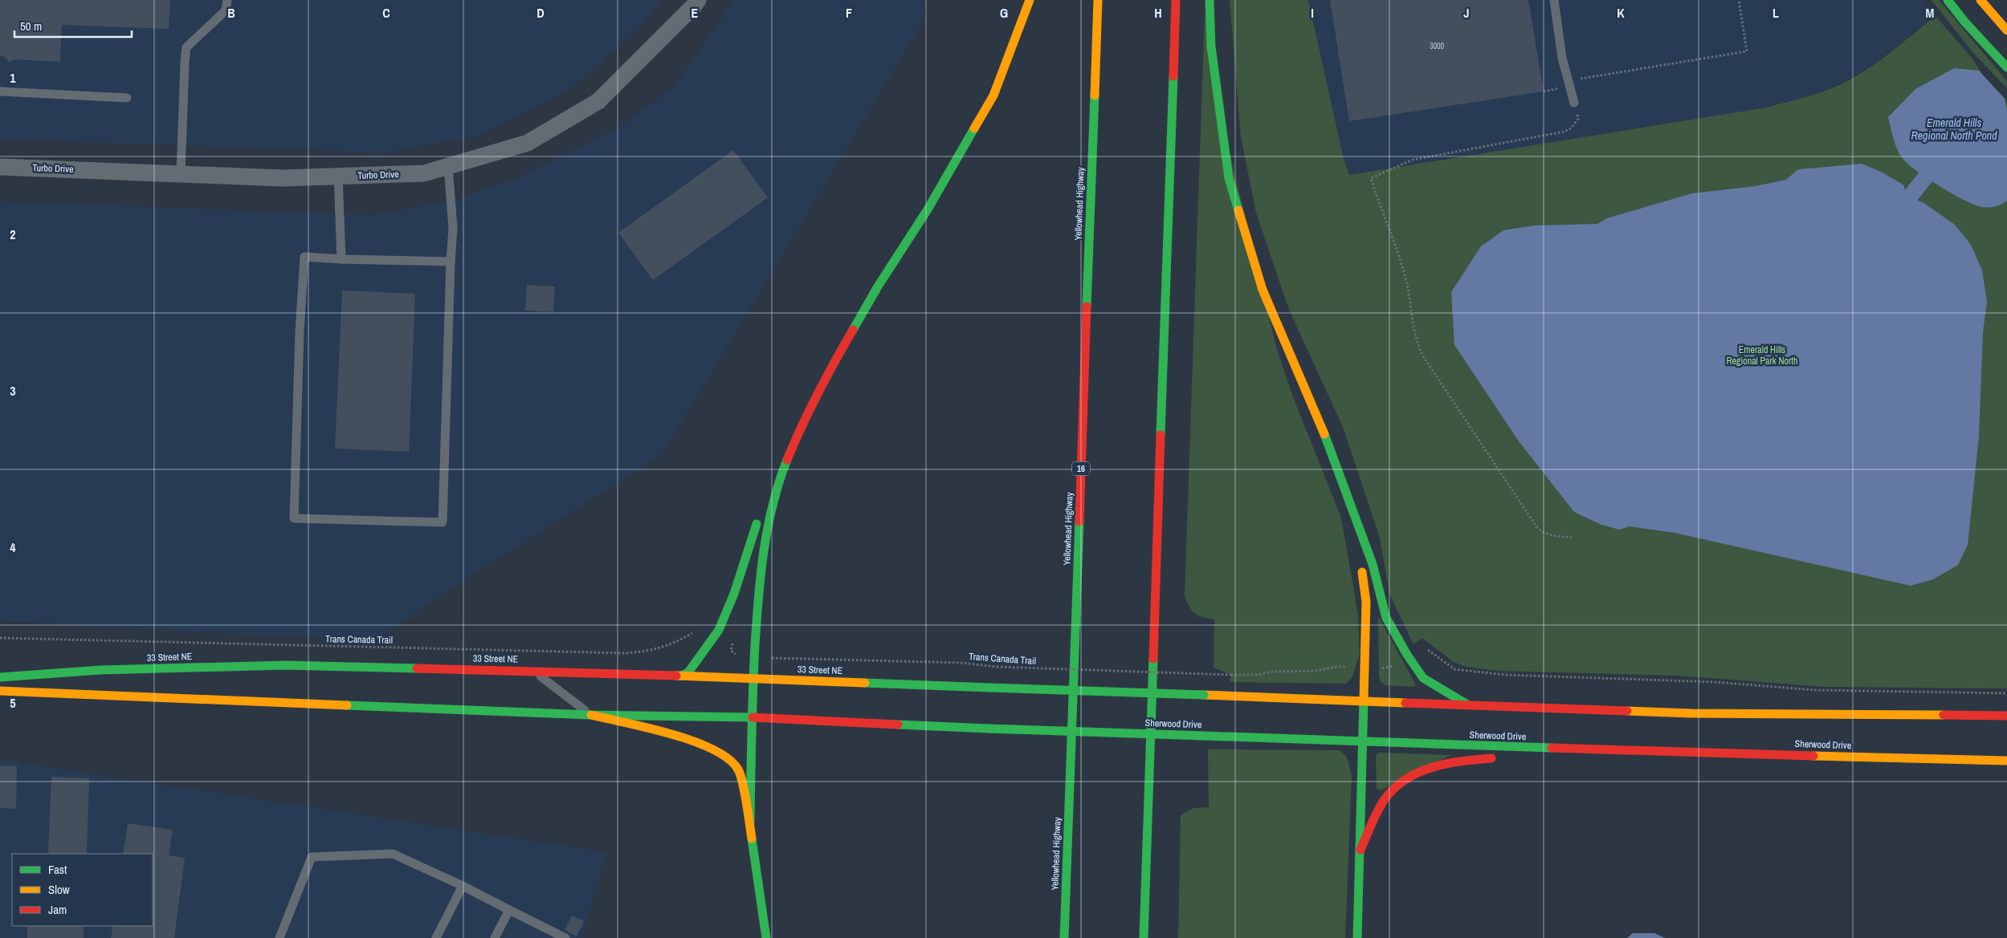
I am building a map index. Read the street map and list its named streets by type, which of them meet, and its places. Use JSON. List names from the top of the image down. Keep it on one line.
{"streets":{"main road":["Yellowhead Highway","16","33 Street NE","Sherwood Drive"],"street":["Turbo Drive"],"path":["Trans Canada Trail"]},"water":["Emerald Hills Regional North Pond"],"parks":["Emerald Hills Regional Park North"],"house_numbers":["3000"],"legend":["Fast","Slow","Jam"],"scale_bar":"50 m","grid":{"columns":["B","C","D","E","F","G","H","I","J","K","L","M"],"rows":["1","2","3","4","5"]}}
